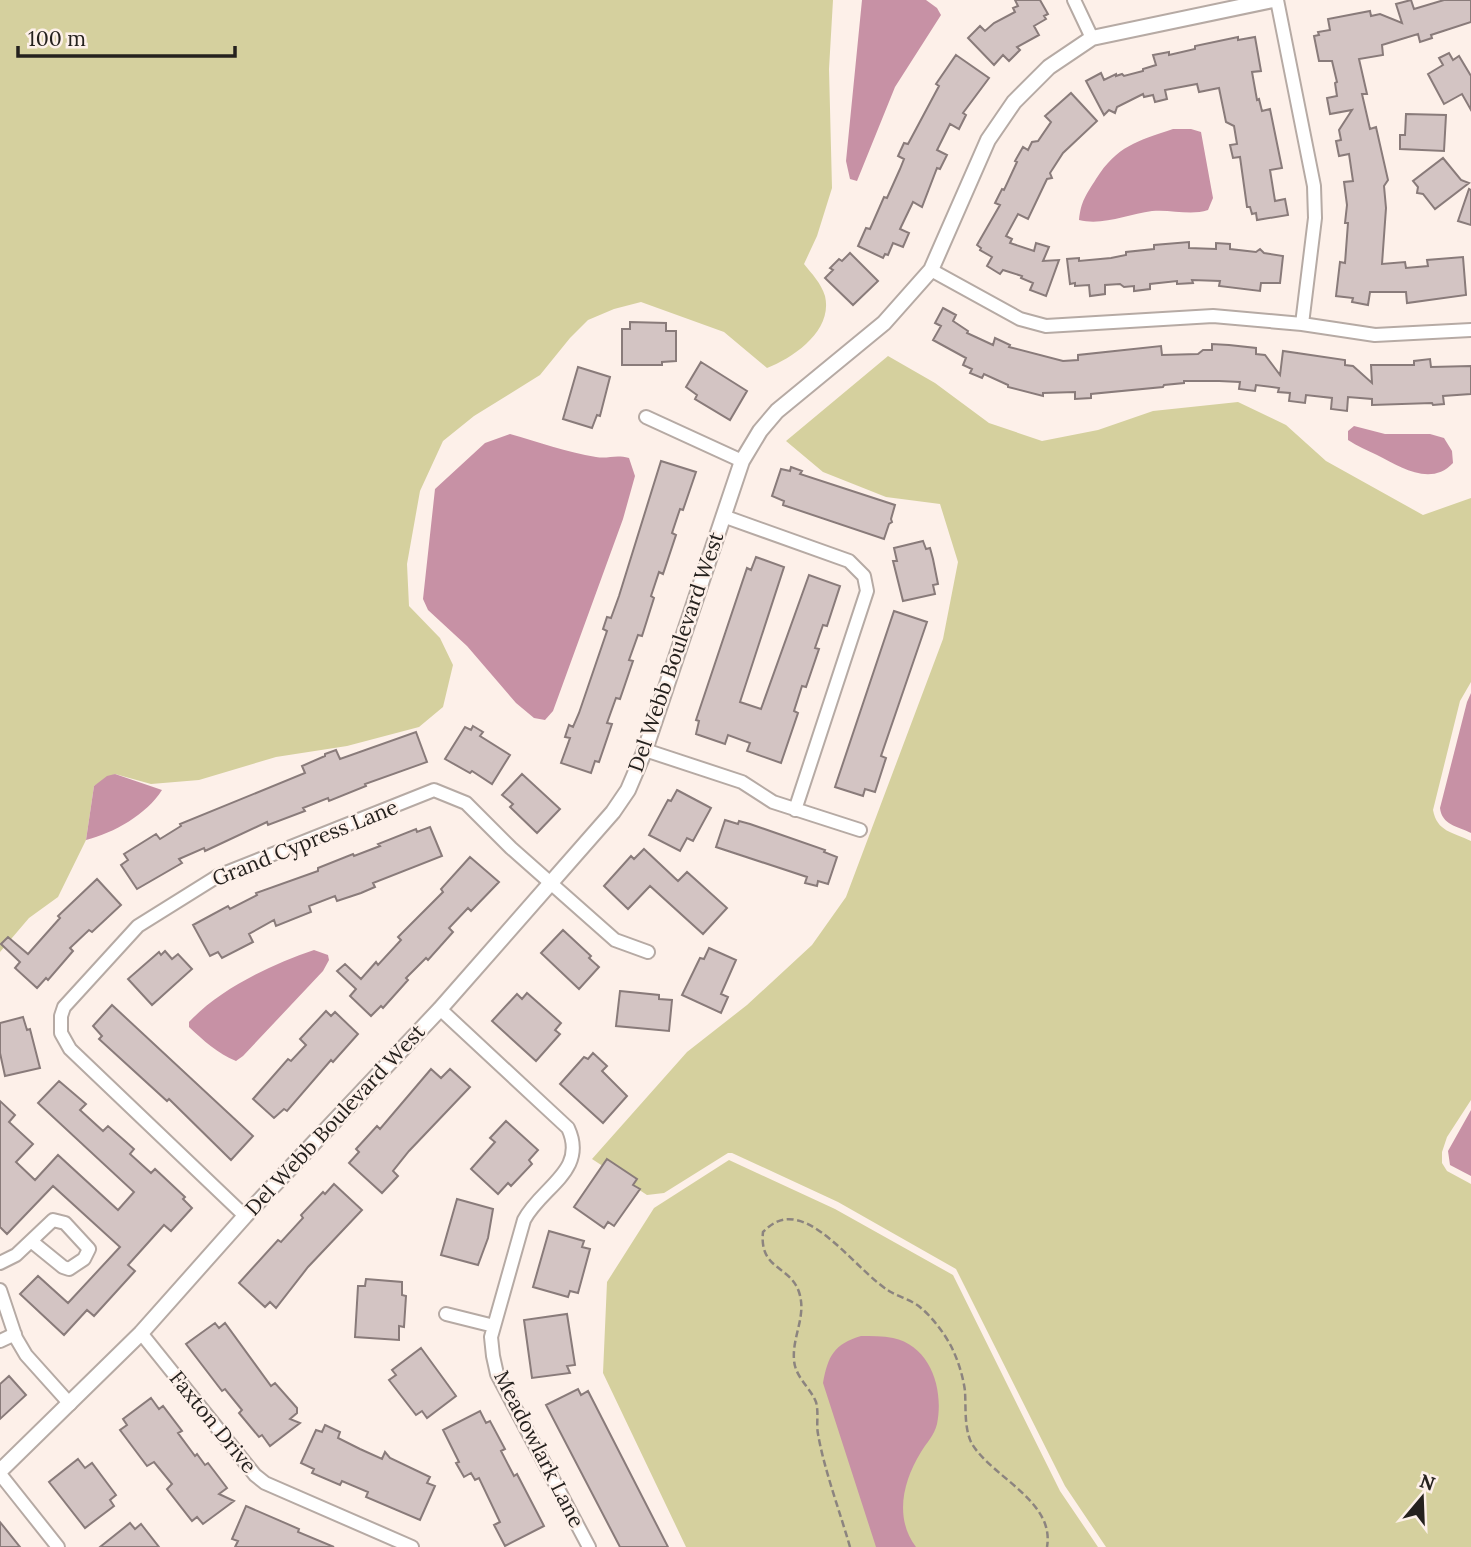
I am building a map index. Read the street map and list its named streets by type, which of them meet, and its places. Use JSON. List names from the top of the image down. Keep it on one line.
{"streets":{"street":["Del Webb Boulevard West","Grand Cypress Lane","Faxton Drive","Meadowlark Lane"]},"crossings":[["Del Webb Boulevard West","Grand Cypress Lane"],["Del Webb Boulevard West","Faxton Drive"],["Del Webb Boulevard West","Meadowlark Lane"]],"scale_bar":"100 m","north":"top"}
